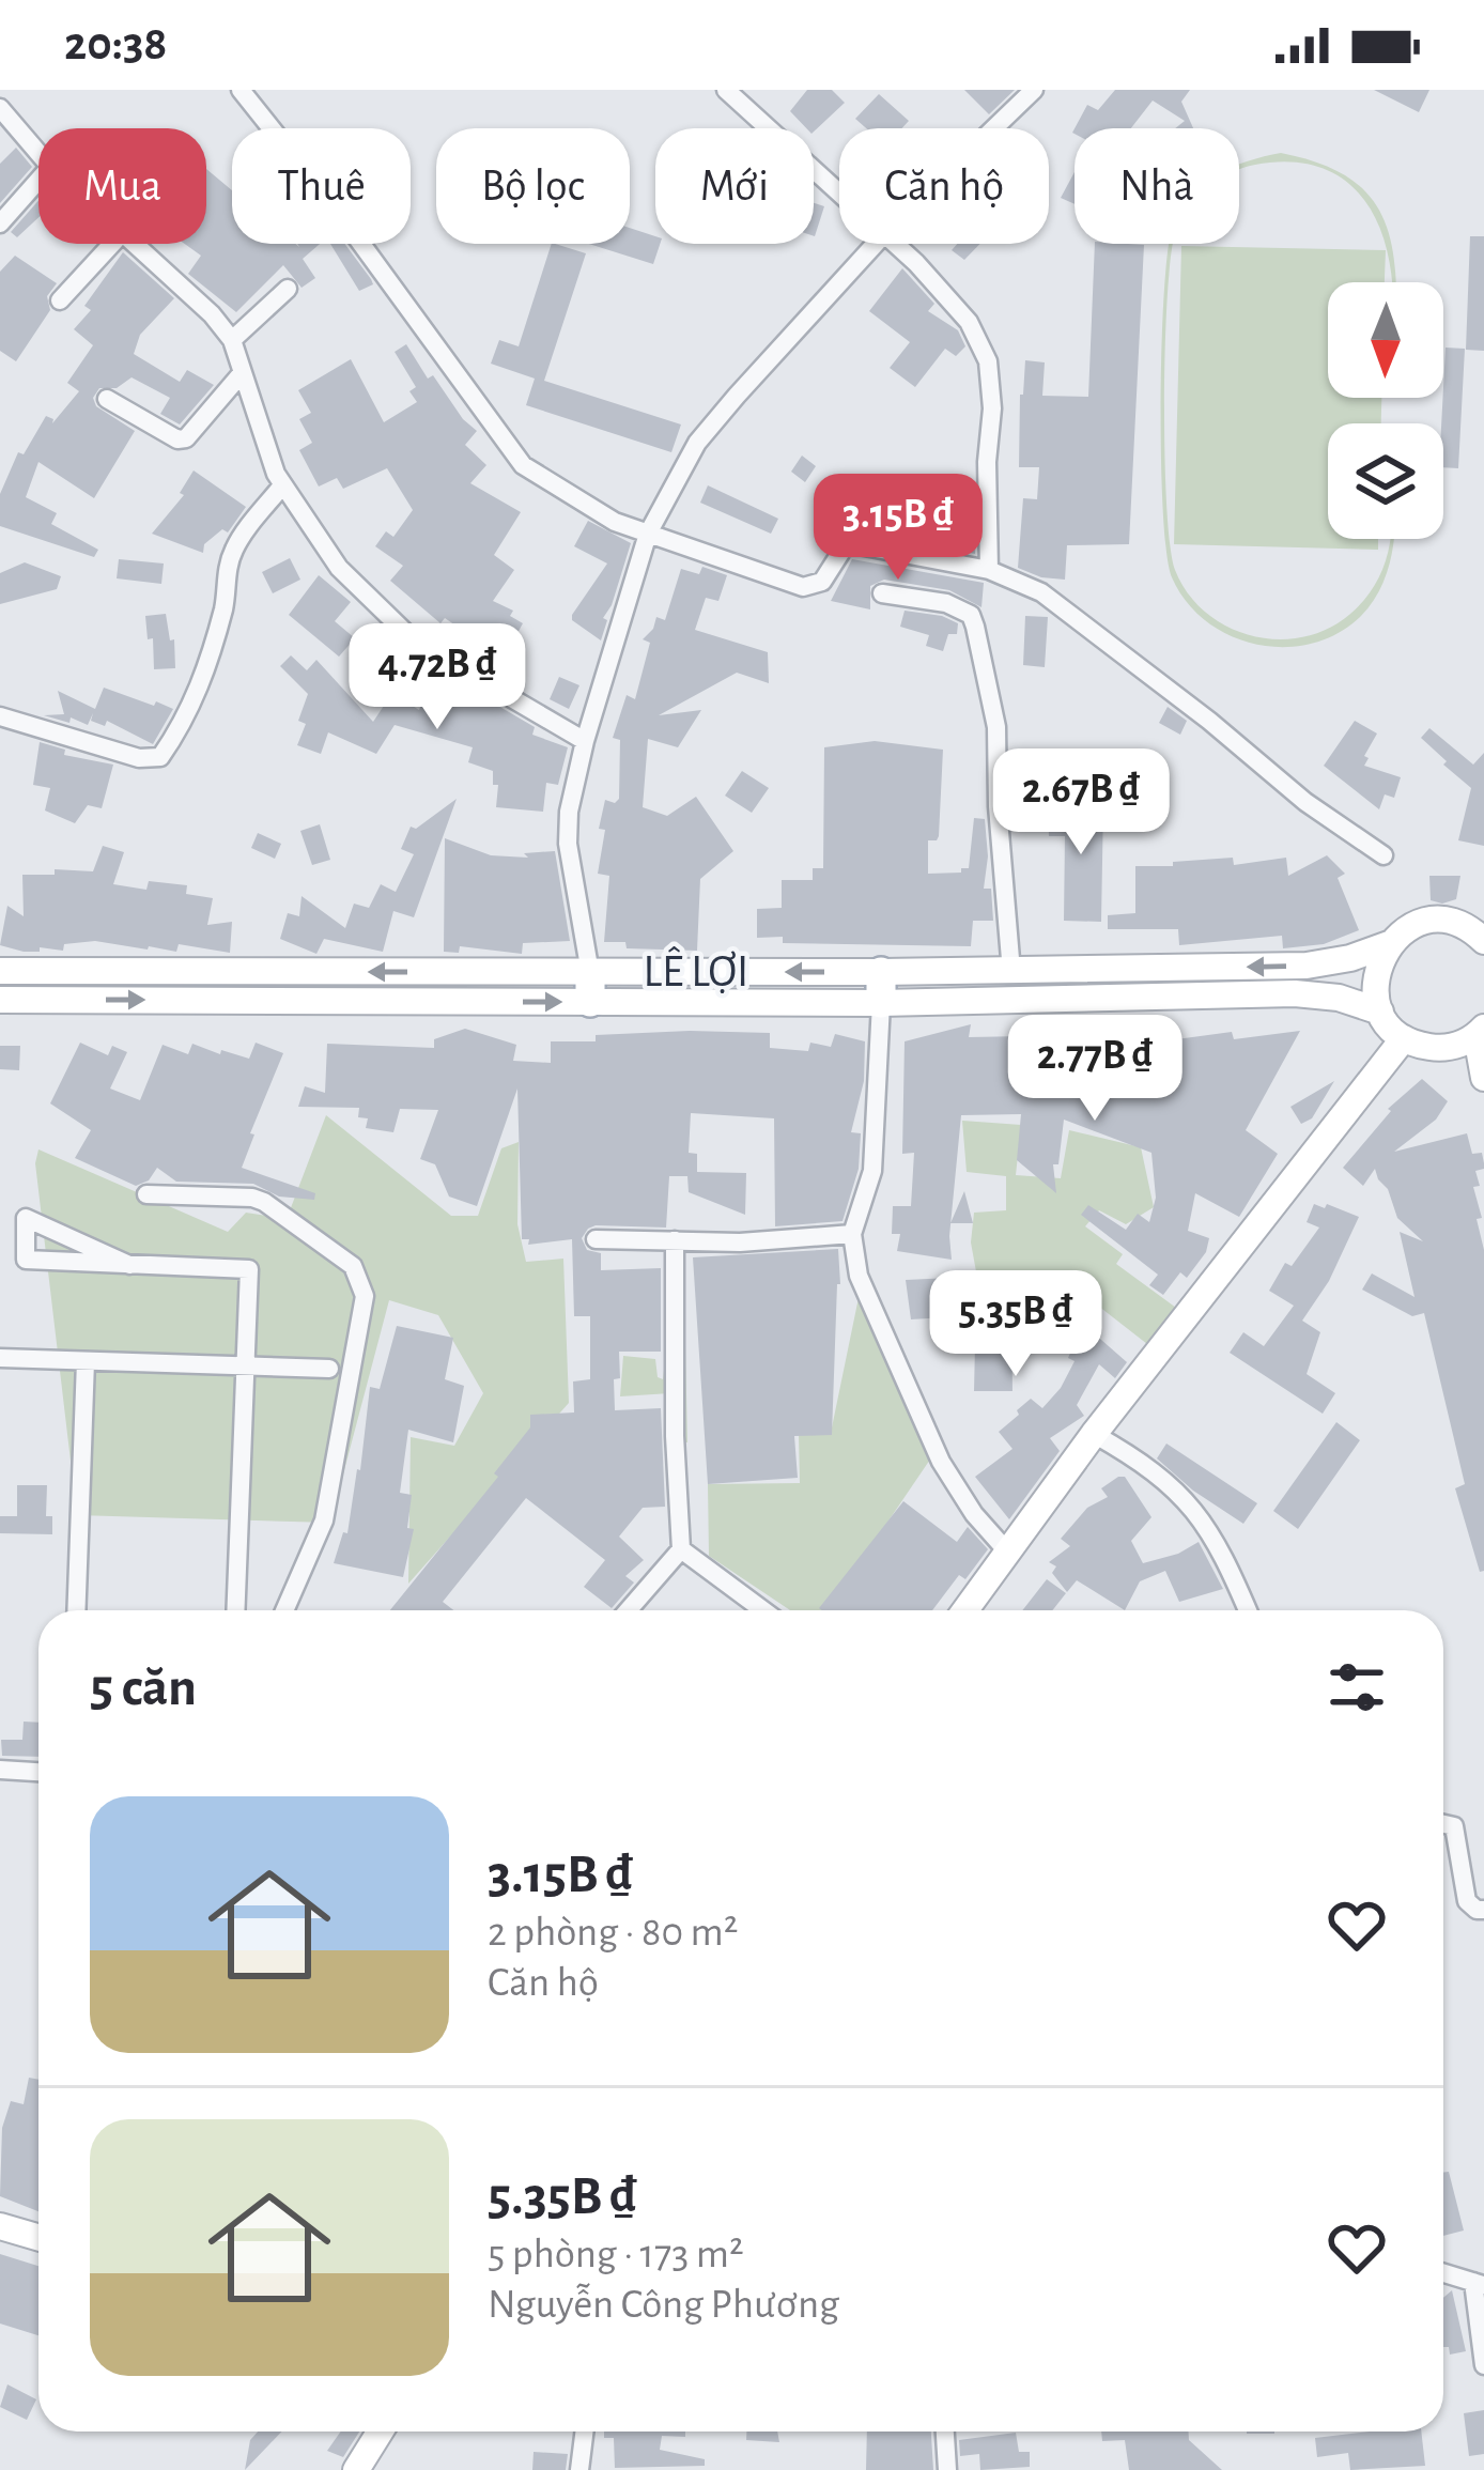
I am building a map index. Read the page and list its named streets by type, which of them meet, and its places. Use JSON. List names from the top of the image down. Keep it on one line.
{"streets":{"main road":["LÊ LỢI"]},"north":"bottom","page":{"status":"20:38","chip":["Mua","Thuê","Bộ lọc","Mới","Căn hộ","Nhà"],"price":["3.15B ₫","4.72B ₫","2.67B ₫","2.77B ₫","5.35B ₫"],"heading":"5 căn","list":[{"name":"3.15B ₫","note":"2 phòng · 80 m² · Căn hộ"},{"name":"5.35B ₫","note":"5 phòng · 173 m² · Nguyễn Công Phương"}]}}
